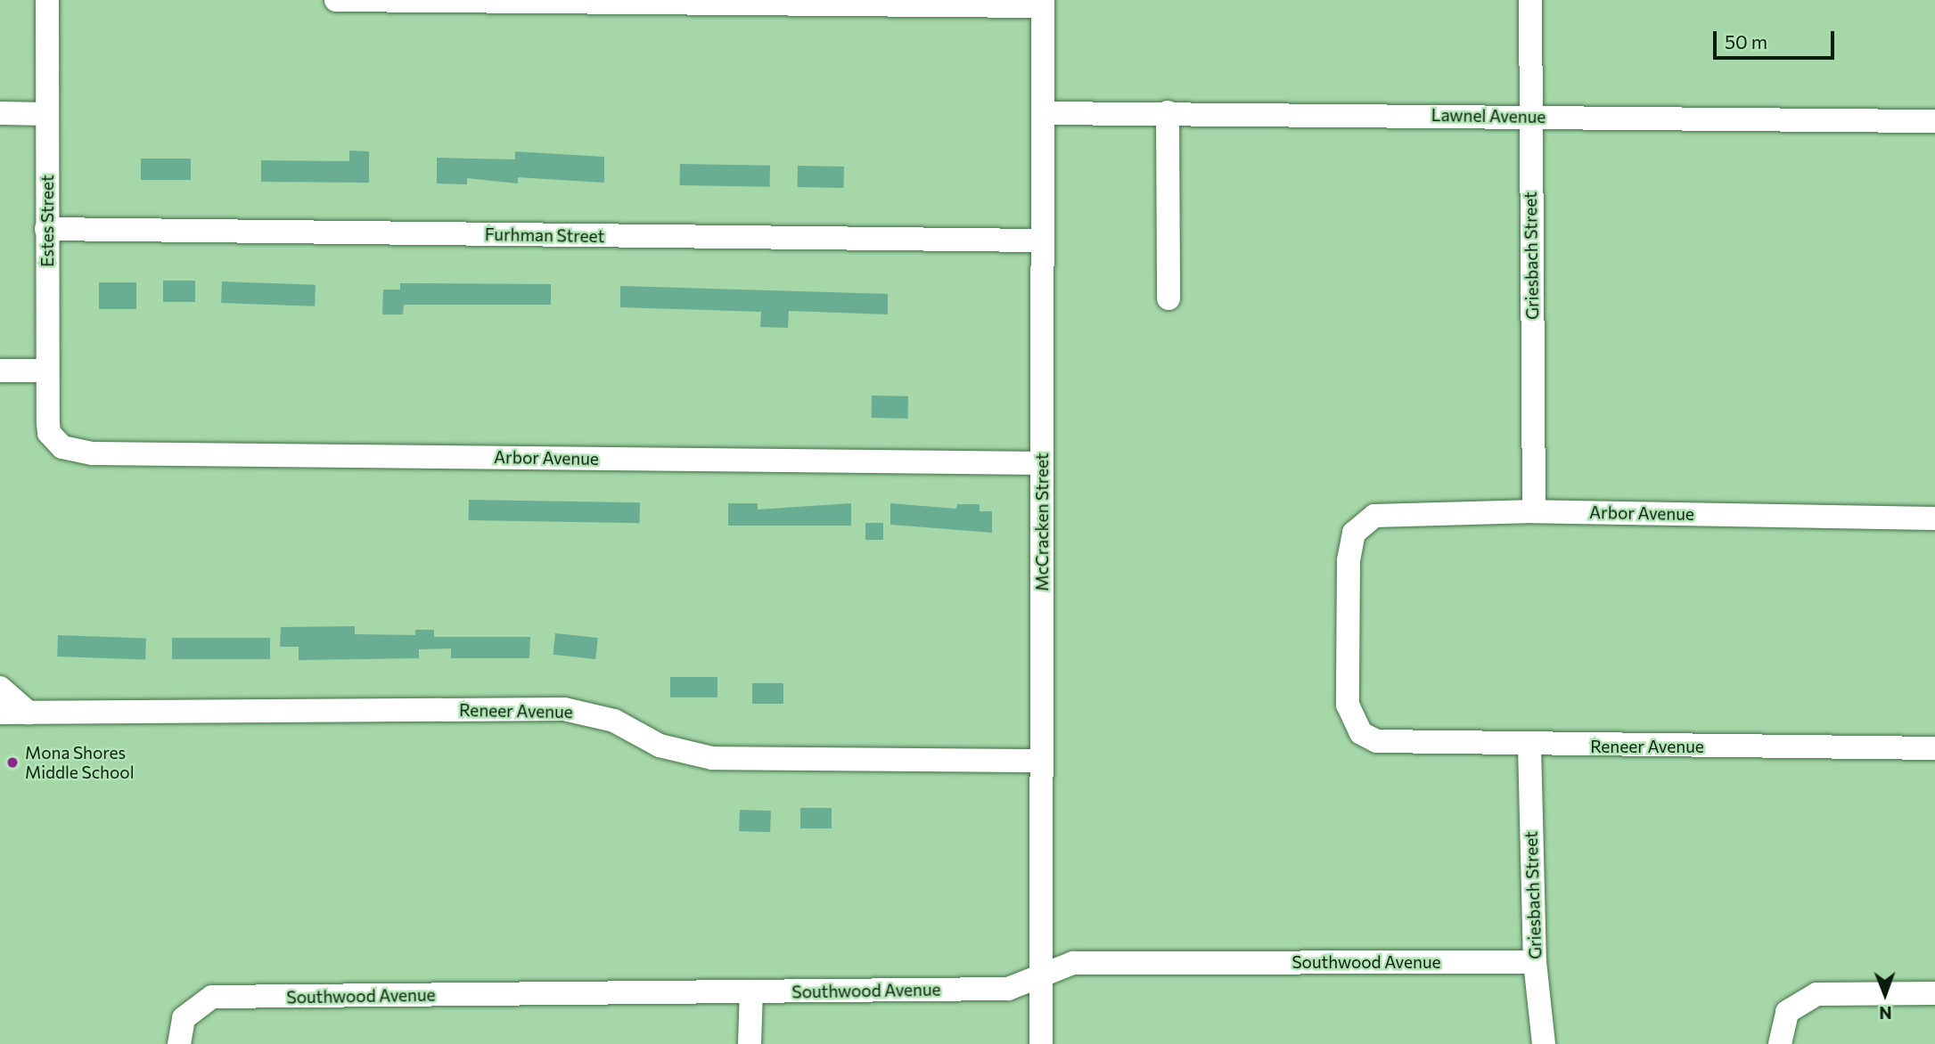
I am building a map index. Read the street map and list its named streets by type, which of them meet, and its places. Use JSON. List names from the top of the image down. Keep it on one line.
{"streets":{"street":["Lawnel Avenue","Estes Street","Furhman Street","Griesbach Street","Arbor Avenue","McCracken Street","Reneer Avenue","Southwood Avenue"]},"crossings":[["Lawnel Avenue","Griesbach Street"],["Lawnel Avenue","McCracken Street"],["Estes Street","Furhman Street"],["Estes Street","Arbor Avenue"],["Furhman Street","McCracken Street"],["Griesbach Street","Arbor Avenue"],["Griesbach Street","Reneer Avenue"],["Griesbach Street","Southwood Avenue"],["Arbor Avenue","McCracken Street"],["Arbor Avenue","Reneer Avenue"],["McCracken Street","Reneer Avenue"],["McCracken Street","Southwood Avenue"]],"places":["Mona Shores Middle School"],"scale_bar":"50 m","north":"bottom"}
